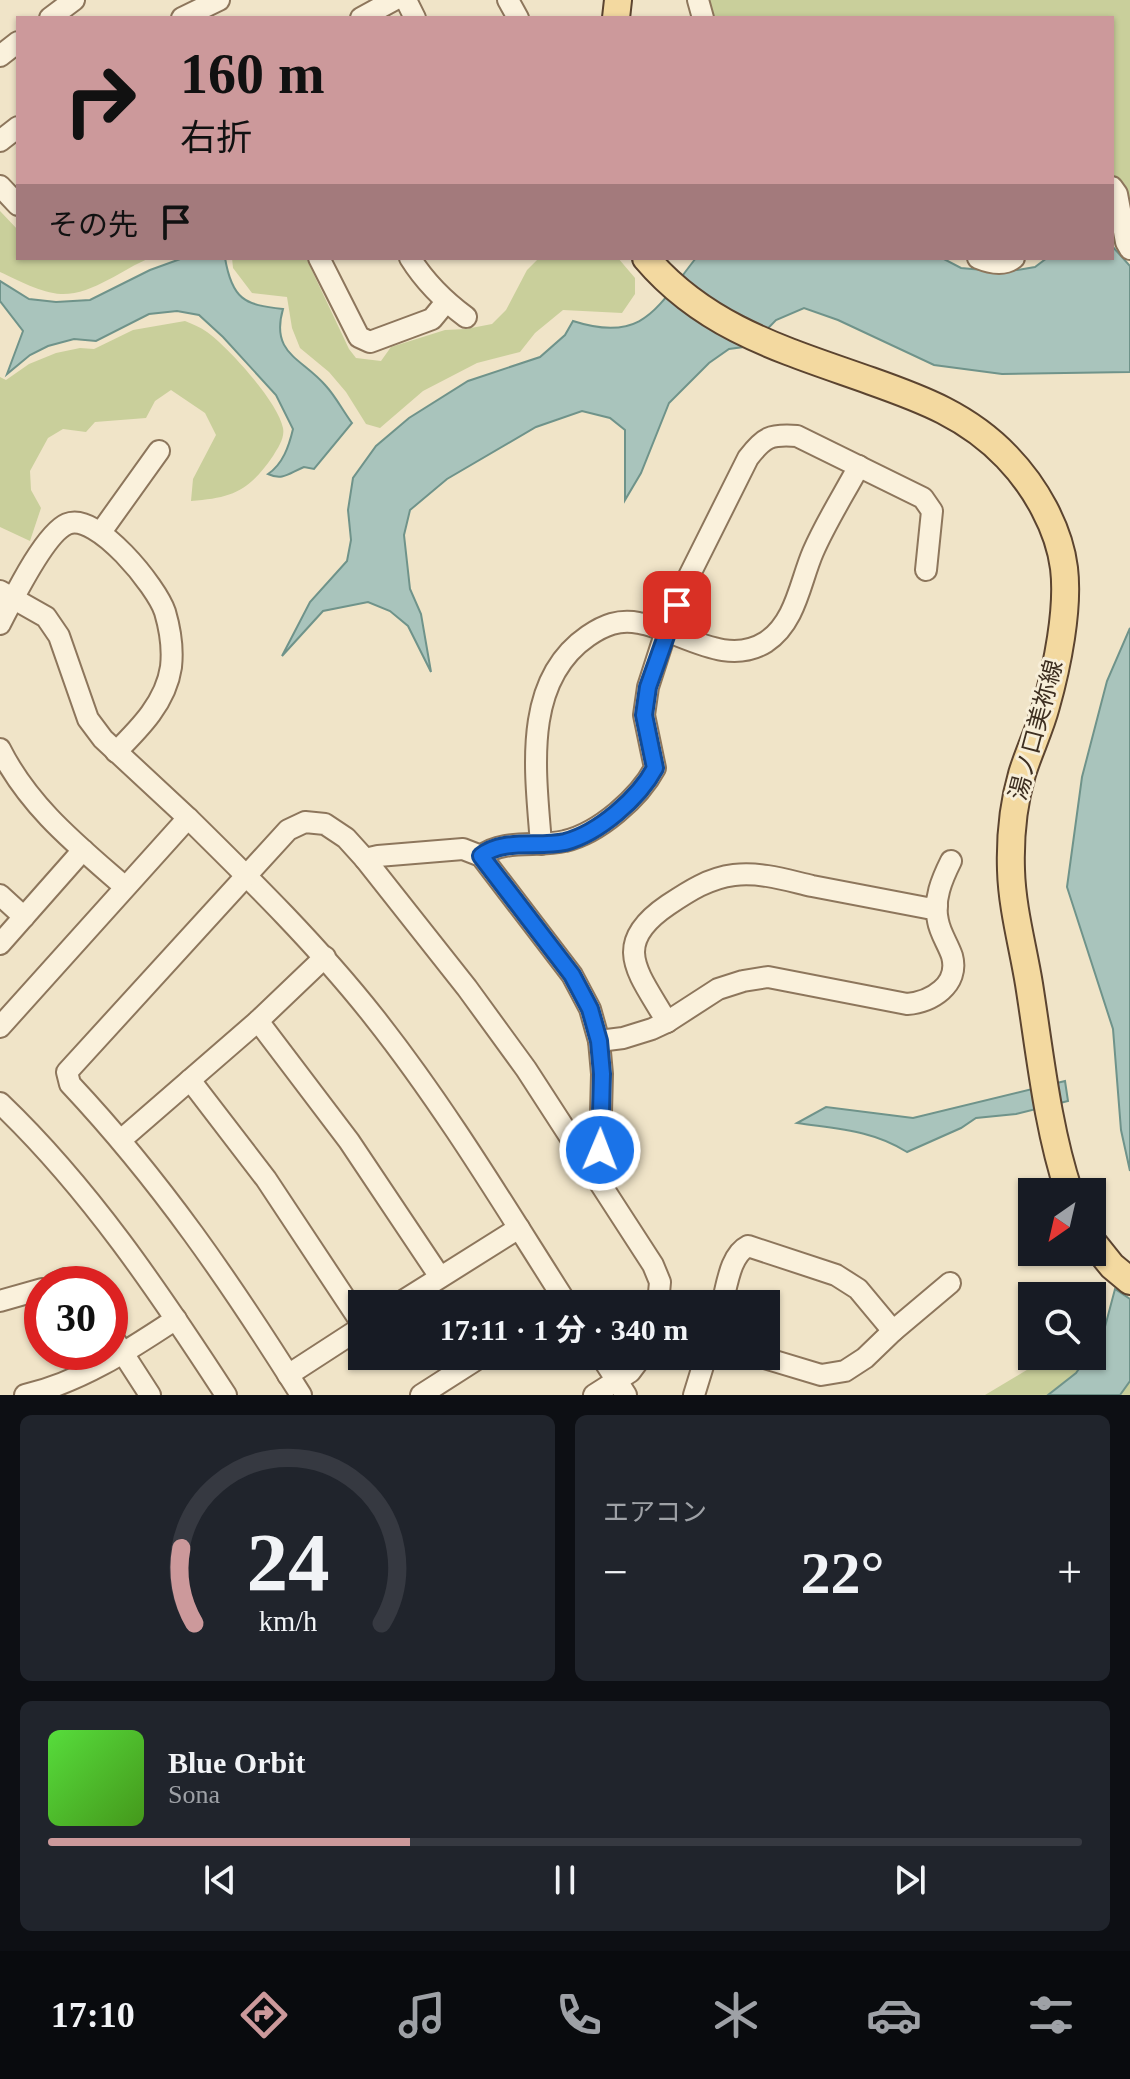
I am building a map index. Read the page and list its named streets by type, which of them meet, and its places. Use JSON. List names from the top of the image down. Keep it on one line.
{"streets":{"main road":["湯ノ口美祢線"]},"north":"bottom left","page":{"turn":["160 m","右折"],"then":"その先","limit":"30","trip":"17:11 · 1 分 · 340 m","tile":"エアコン","heat":["−","22°","+"],"song":["Blue Orbit","Sona"],"tabs":"17:10","gauge":["24","km/h"]}}
